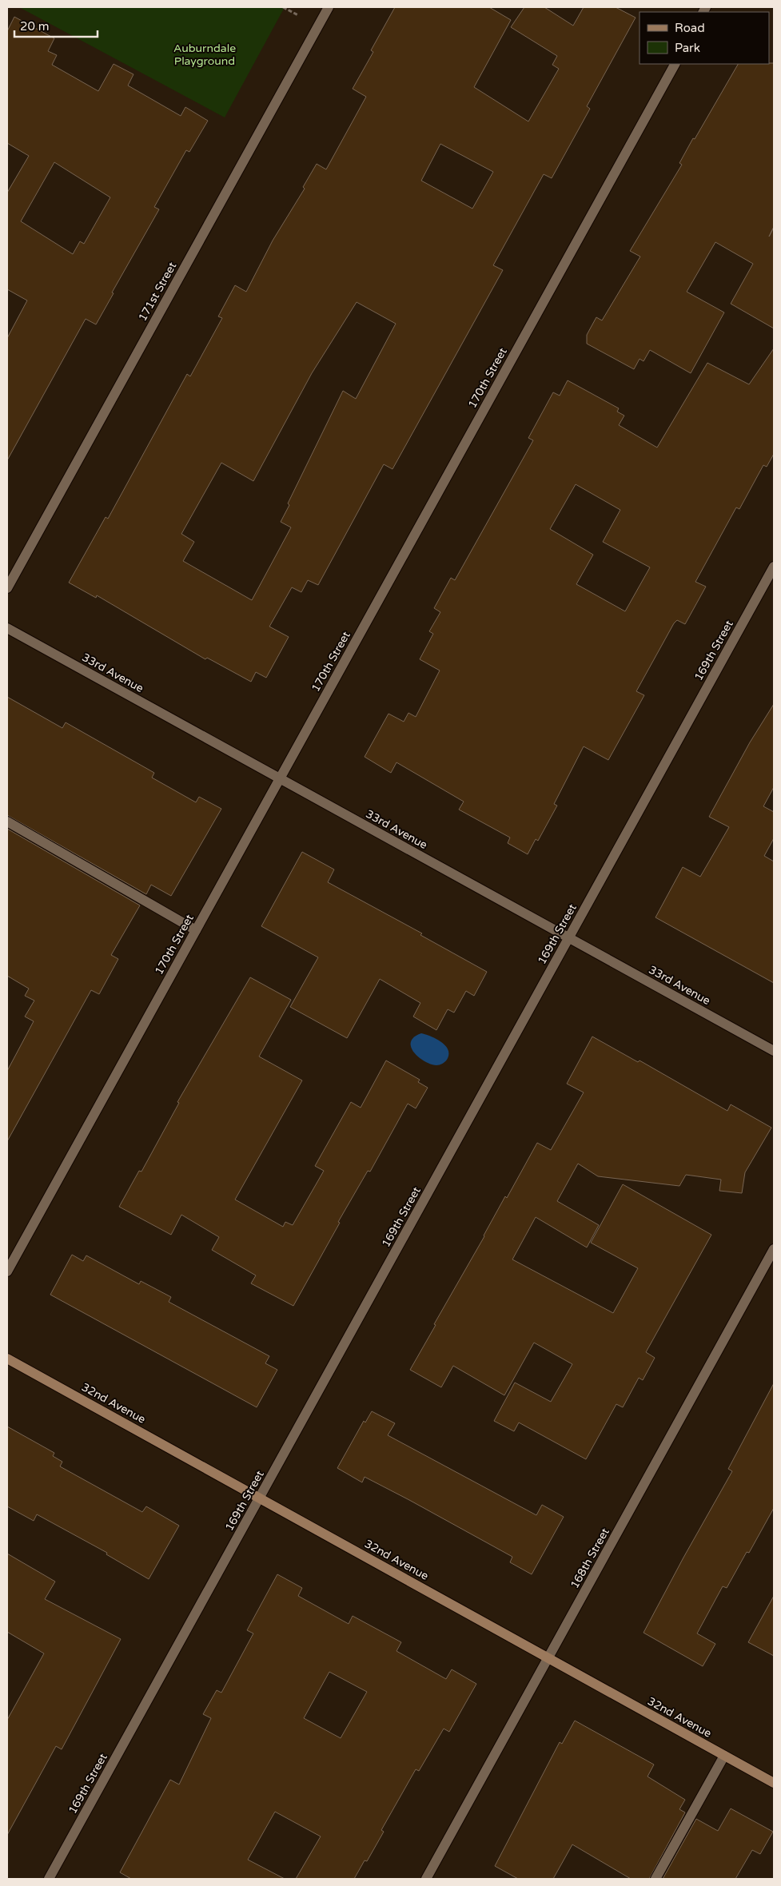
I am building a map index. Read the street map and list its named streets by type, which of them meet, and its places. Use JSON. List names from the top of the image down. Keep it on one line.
{"streets":{"street":["171st Street","170th Street","169th Street","33rd Avenue","32nd Avenue","168th Street"]},"crossings":[["170th Street","33rd Avenue"],["169th Street","33rd Avenue"],["169th Street","32nd Avenue"],["32nd Avenue","168th Street"]],"parks":["Auburndale Playground"],"legend":["Road","Park"],"scale_bar":"20 m"}
